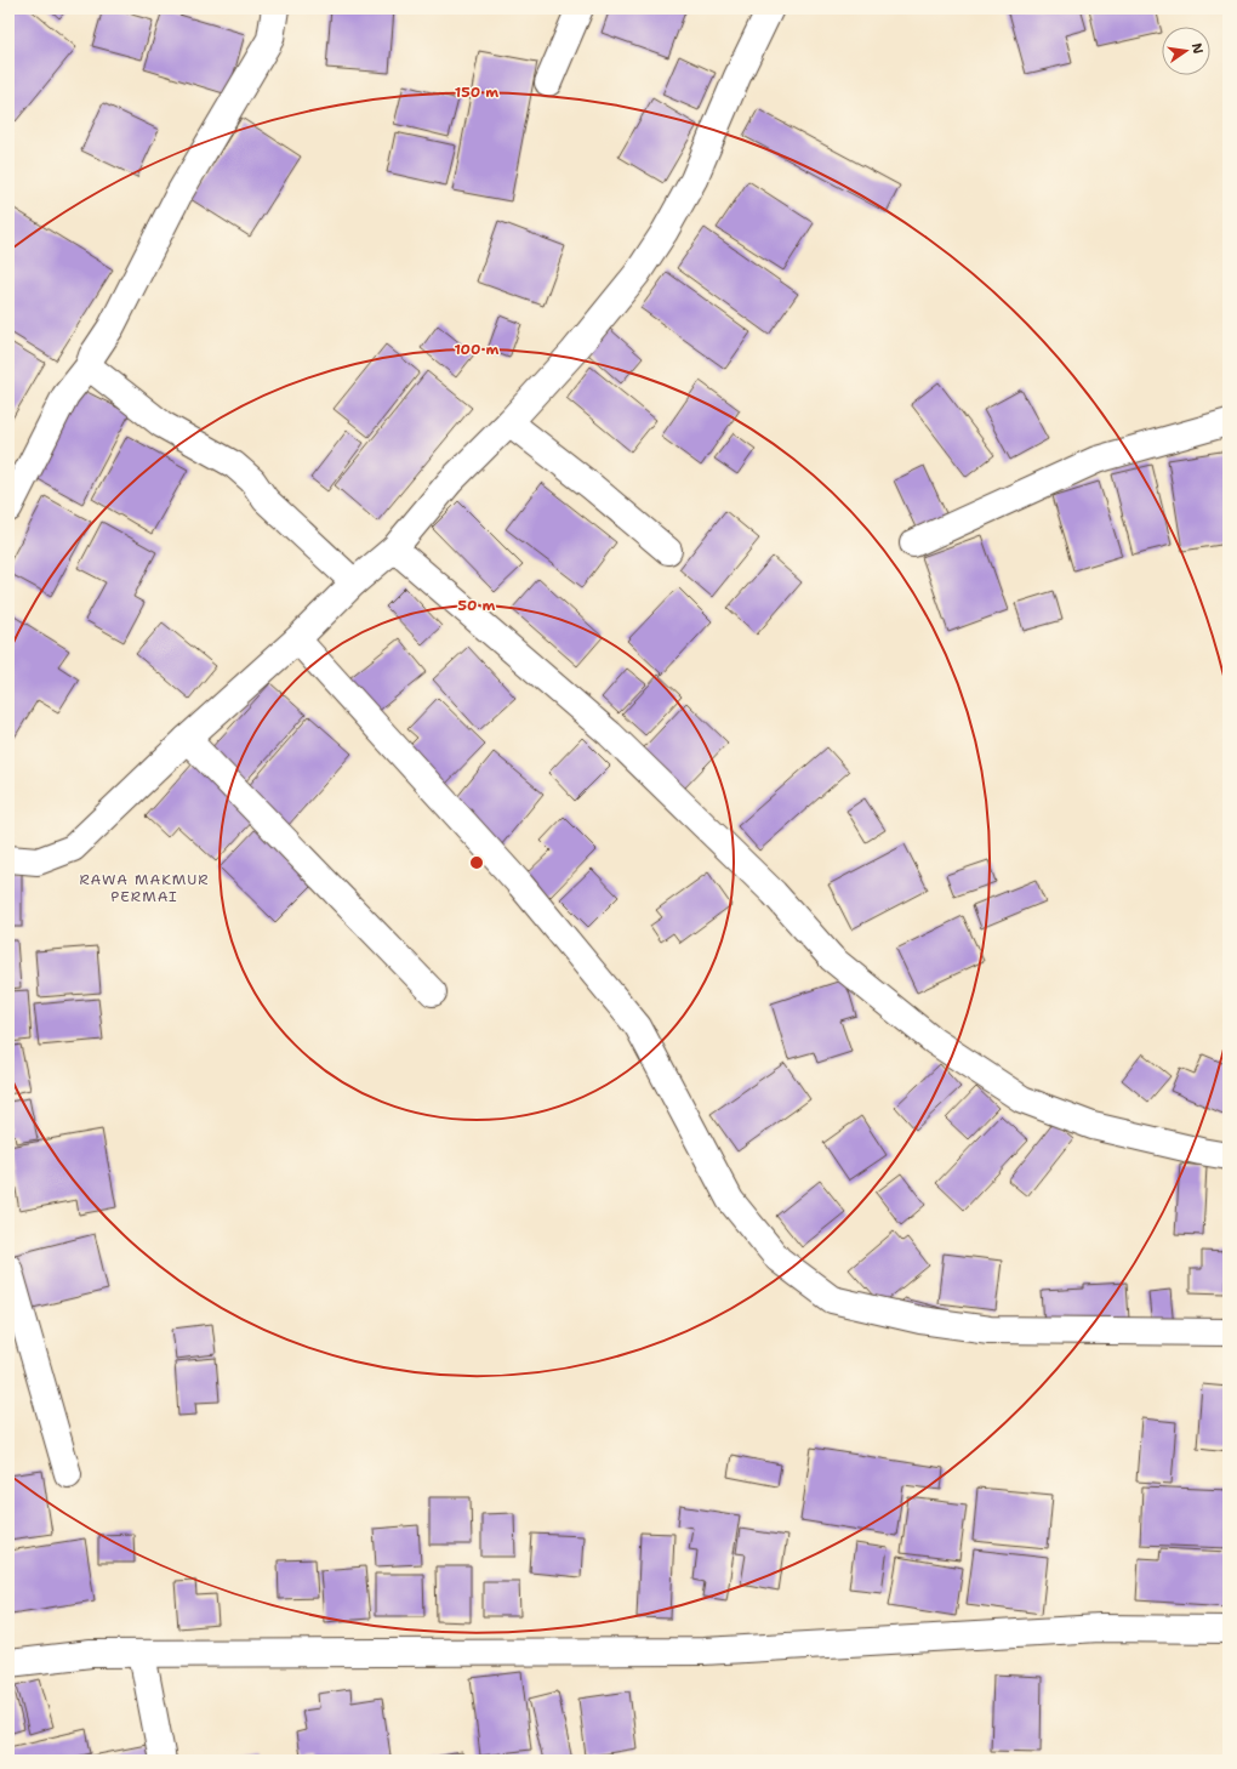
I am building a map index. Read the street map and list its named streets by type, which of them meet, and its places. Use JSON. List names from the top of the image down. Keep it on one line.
{"districts":["RAWA MAKMUR PERMAI"],"north":"right","rings":["150 m","100 m","50 m"]}
